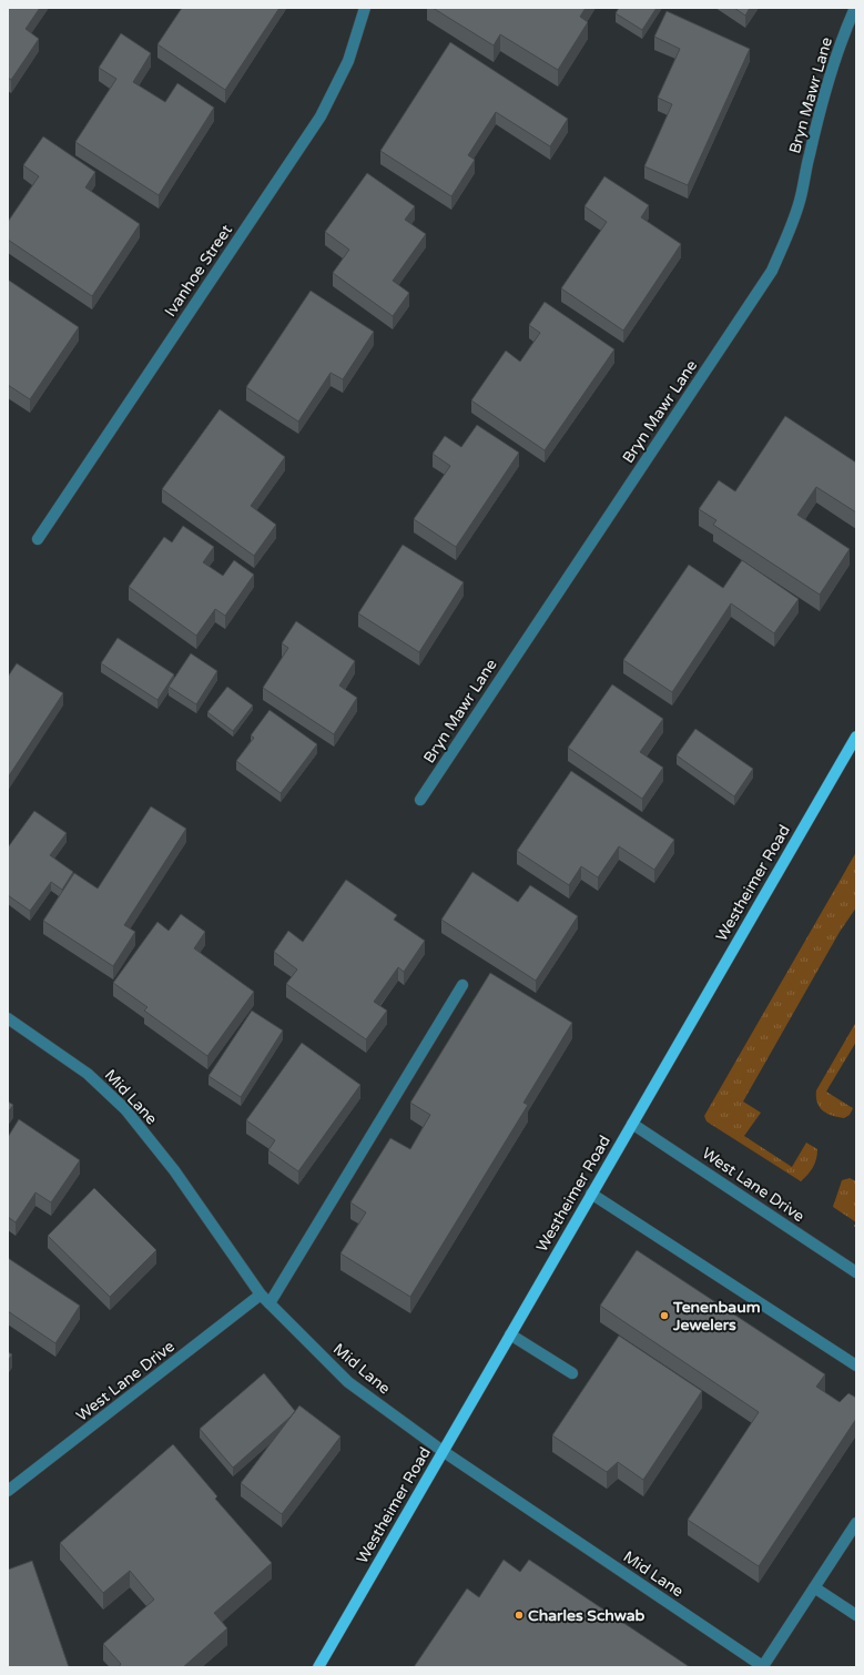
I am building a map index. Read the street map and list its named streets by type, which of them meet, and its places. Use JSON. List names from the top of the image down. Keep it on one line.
{"streets":{"main road":["Westheimer Road"],"street":["Bryn Mawr Lane","Ivanhoe Street","Mid Lane","West Lane Drive"]},"crossings":[["Westheimer Road","Mid Lane"],["Westheimer Road","West Lane Drive"],["Mid Lane","West Lane Drive"]],"places":["Tenenbaum Jewelers","Charles Schwab"]}
